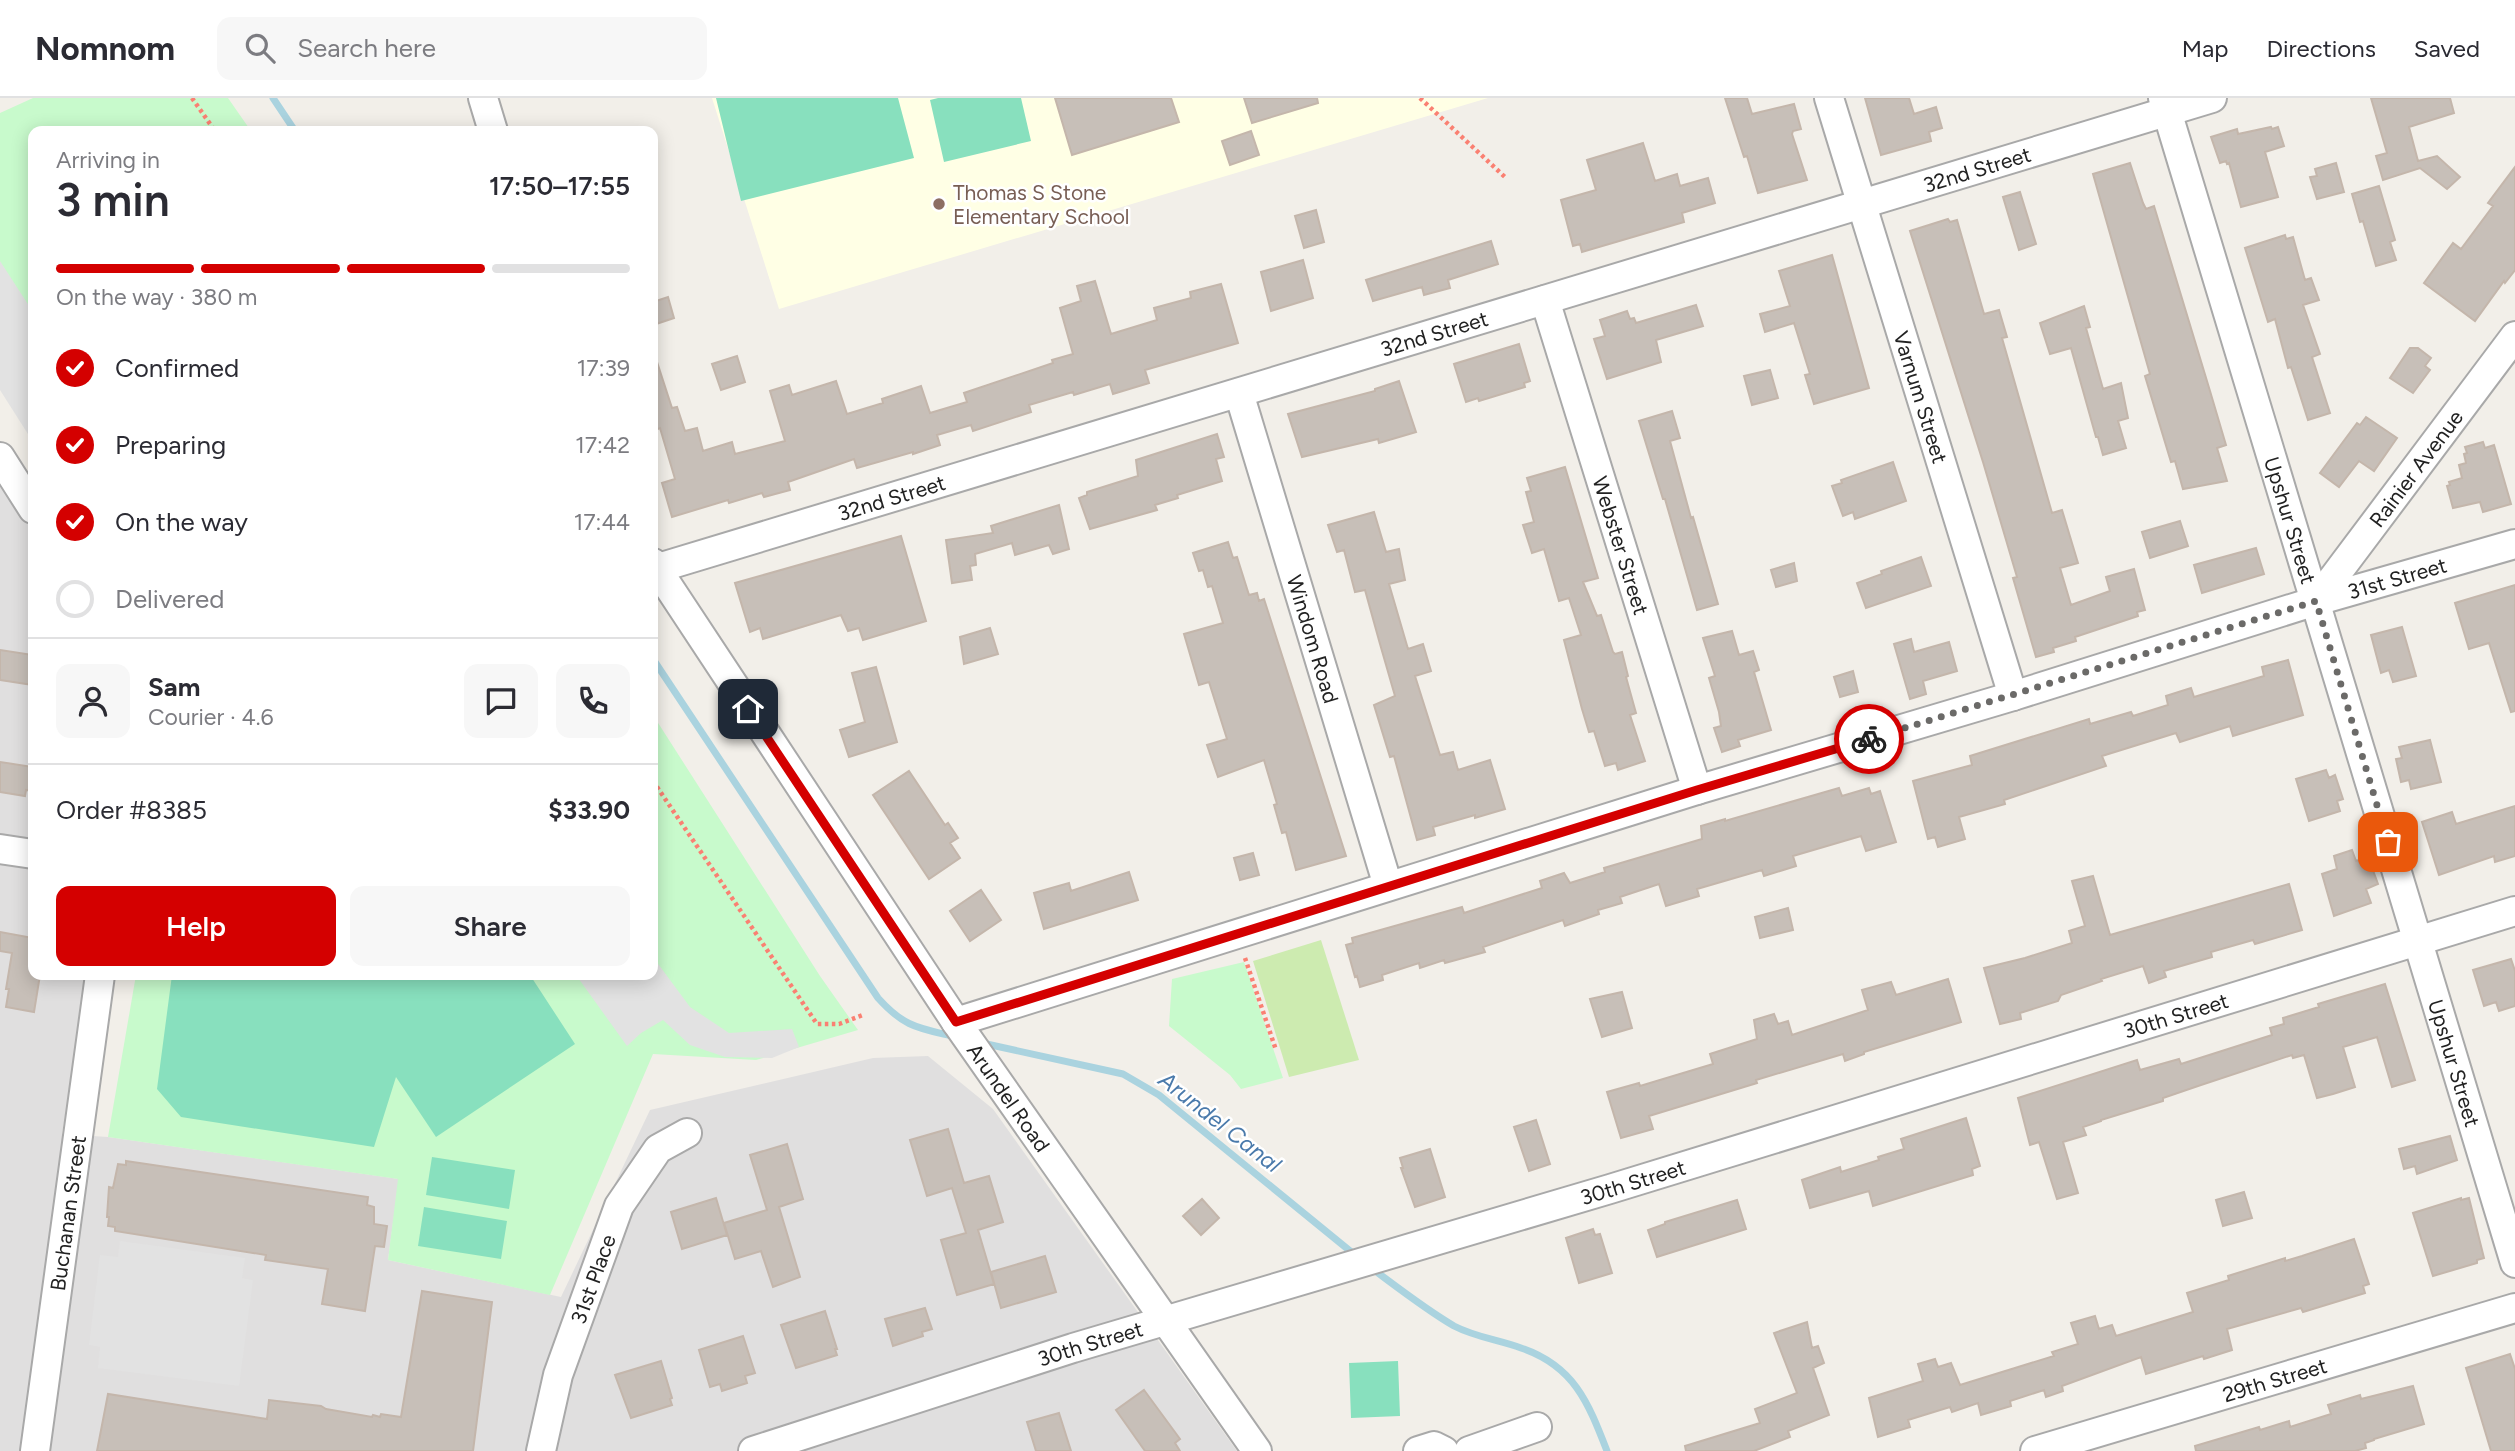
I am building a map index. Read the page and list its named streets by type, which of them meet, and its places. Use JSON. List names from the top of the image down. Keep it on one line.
{"streets":{"street":["32nd Street","Varnum Street","Rainier Avenue","Upshur Street","Webster Street","31st Street","Windom Road","30th Street","Arundel Road","Buchanan Street","31st Place","29th Street"]},"crossings":[["32nd Street","Varnum Street"],["32nd Street","Upshur Street"],["32nd Street","Webster Street"],["32nd Street","Windom Road"],["Varnum Street","31st Street"],["Rainier Avenue","Upshur Street"],["Rainier Avenue","31st Street"],["Upshur Street","31st Street"],["Upshur Street","30th Street"],["Webster Street","31st Street"],["31st Street","Windom Road"],["31st Street","Arundel Road"],["30th Street","Arundel Road"]],"water":["Arundel Canal"],"places":["Thomas S Stone Elementary School"],"page":{"header":"Nomnom","search":"Search here","nav":["Map","Directions","Saved"],"heading":["3 min","Arriving in","17:50–17:55"],"panel":["Sam","Courier · 4.6","Order #8385","$33.90"],"bar":"On the way · 380 m","list":[["Confirmed","17:39"],["Preparing","17:42"],["On the way","17:44"],"Delivered"],"buttons":["Help","Share"]}}
